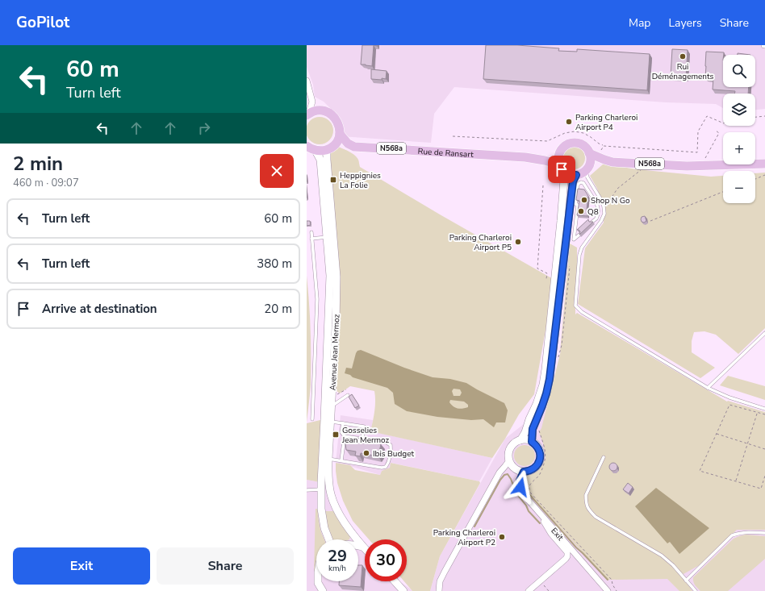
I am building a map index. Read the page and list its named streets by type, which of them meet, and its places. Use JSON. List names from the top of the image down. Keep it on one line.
{"streets":{"main road":["N568a","Rue de Ransart"],"street":["Avenue Jean Mermoz","Exit"]},"crossings":[["N568a","Rue de Ransart"],["N568a","Avenue Jean Mermoz"],["Rue de Ransart","Avenue Jean Mermoz"]],"places":{"other":["Rui Déménagements","Parking Charleroi Airport P4","Shop N Go","Q8","Parking Charleroi Airport P5","Ibis Budget","Parking Charleroi Airport P2"],"transit":["Heppignies La Folie","Gosselies Jean Mermoz"]},"page":{"header":"GoPilot","nav":["Map","Layers","Share"],"turn":["60 m","Turn left"],"map_buttons":["+","−"],"heading":["2 min","460 m · 09:07"],"list":[{"name":"Turn left","value":"60 m"},{"name":"Turn left","value":"380 m"},{"name":"Arrive at destination","value":"20 m"}],"speed":"29 km/h","limit":"30","buttons":["Exit","Share"]}}
